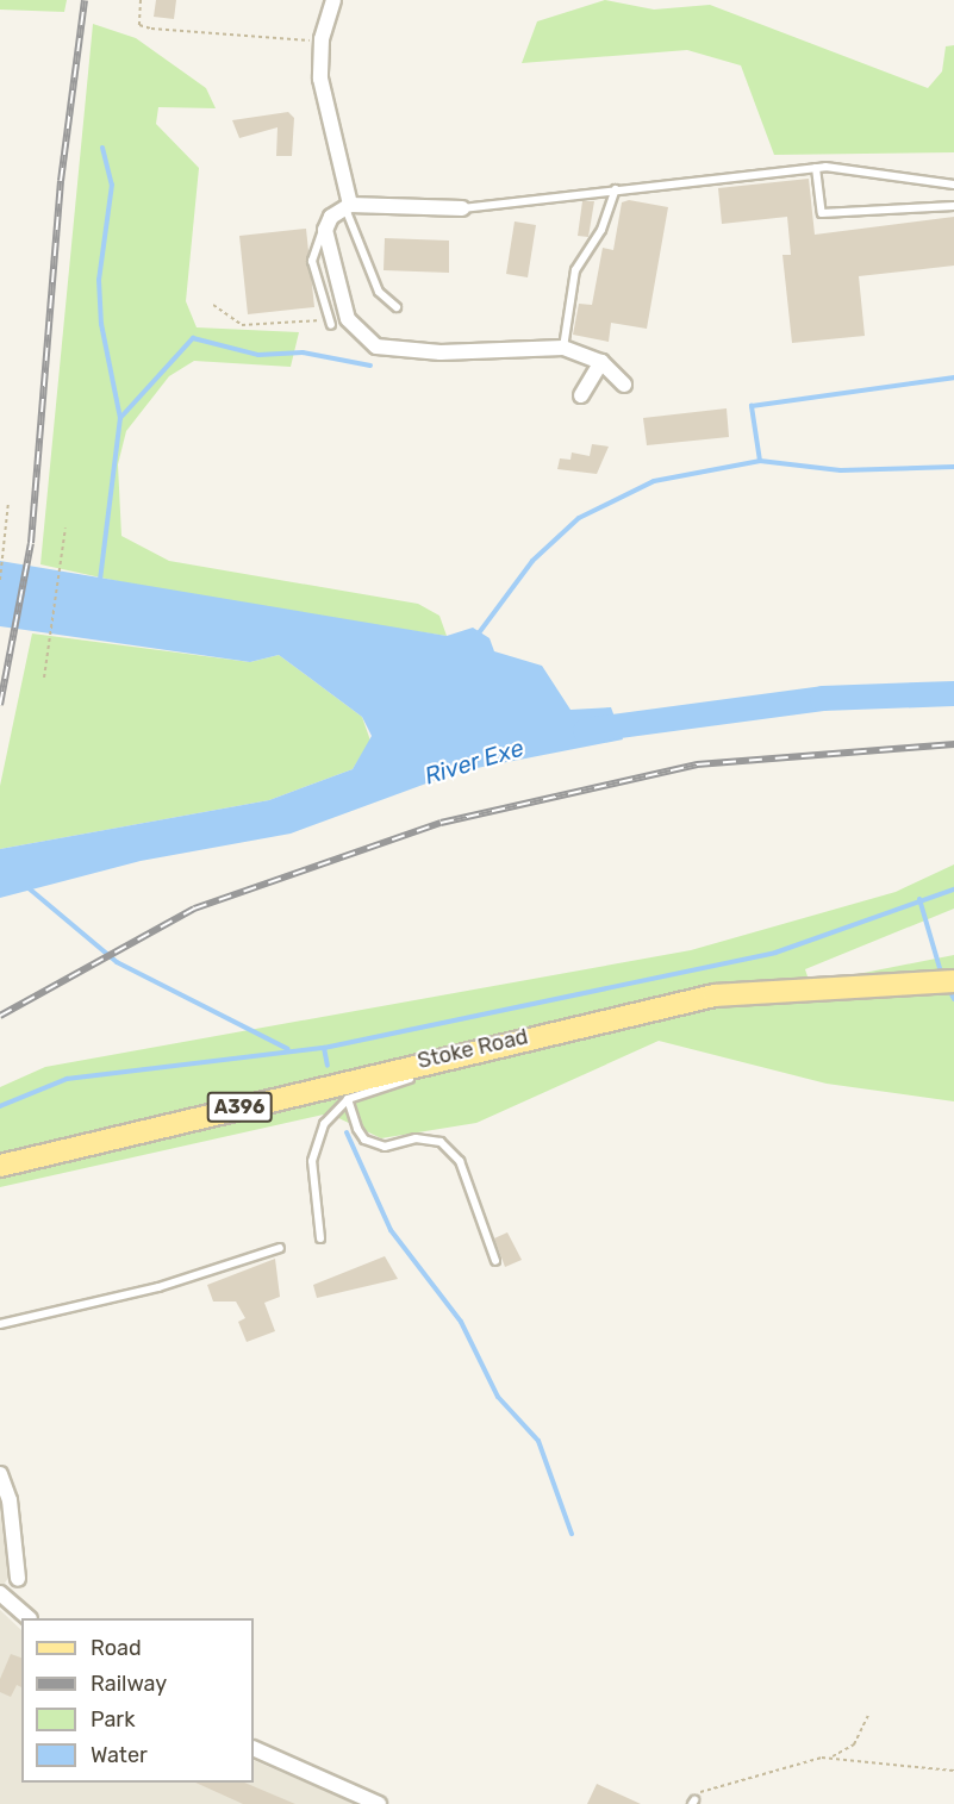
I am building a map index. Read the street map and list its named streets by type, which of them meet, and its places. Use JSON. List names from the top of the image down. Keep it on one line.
{"streets":{"main road":["Stoke Road","A396"]},"water":["River Exe"],"legend":["Road","Railway","Park","Water"]}
